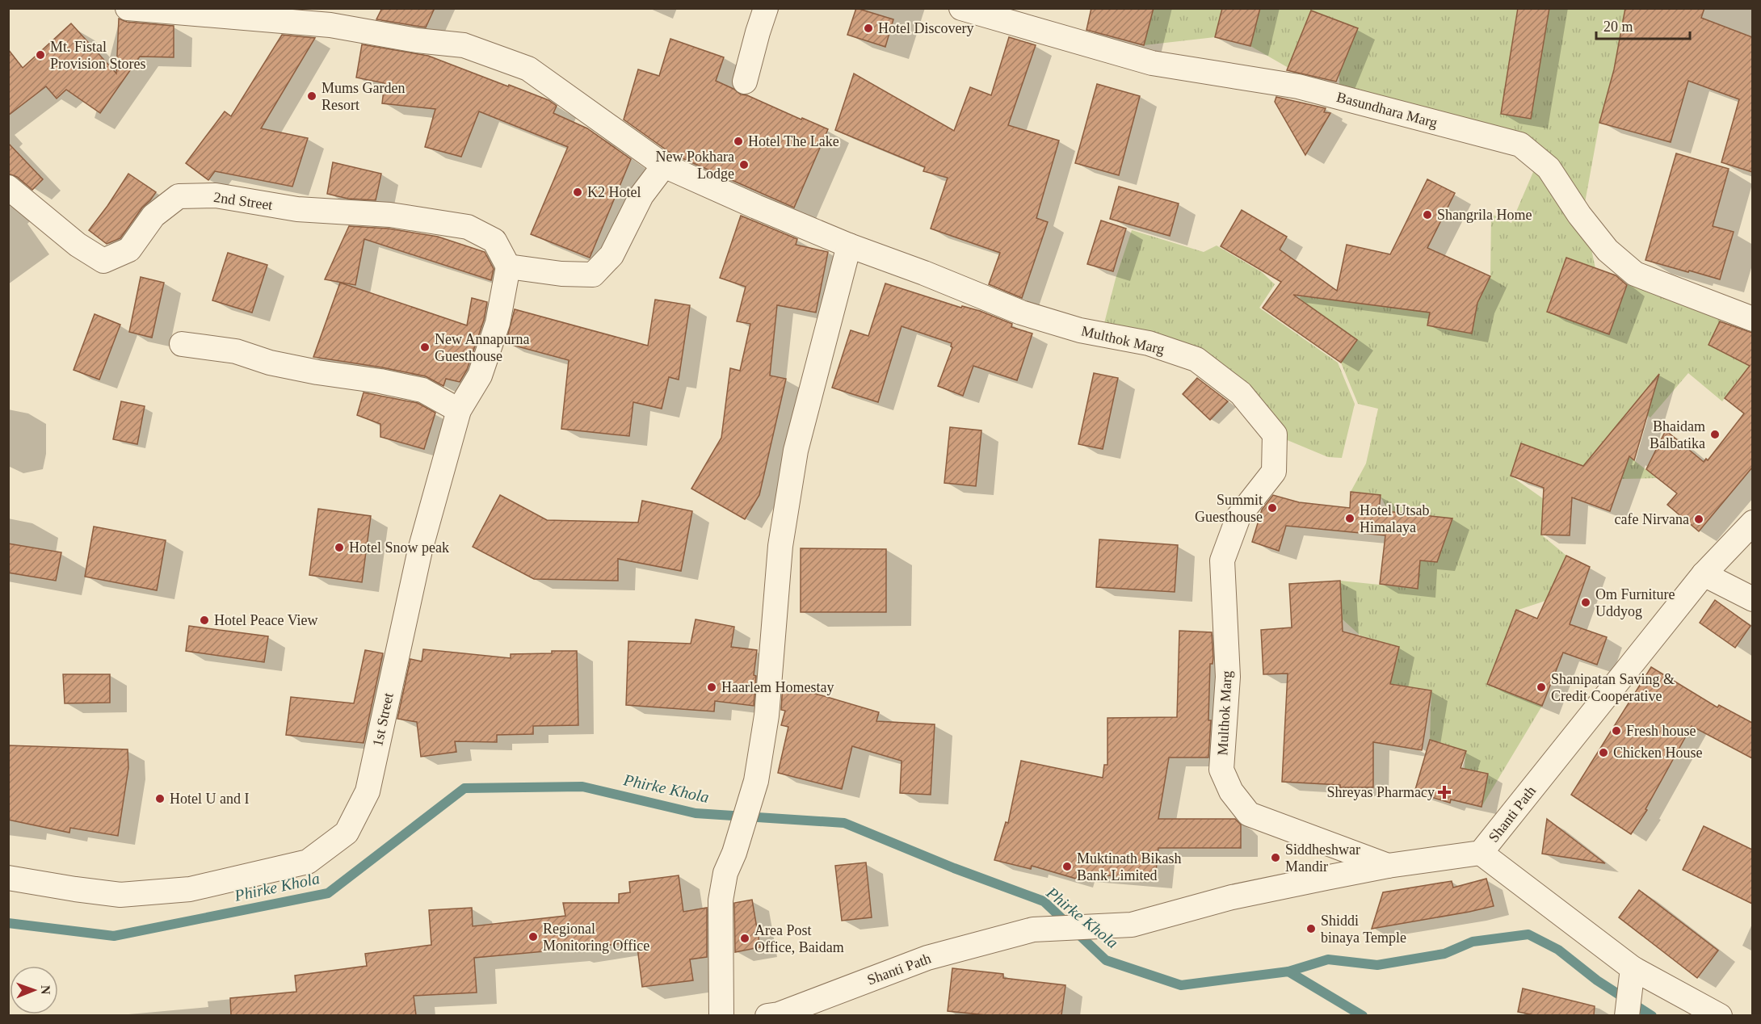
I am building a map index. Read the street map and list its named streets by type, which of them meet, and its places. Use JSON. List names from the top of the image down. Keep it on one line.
{"streets":{"street":["Basundhara Marg","2nd Street","Multhok Marg","1st Street","Shanti Path"]},"crossings":[["2nd Street","1st Street"],["Multhok Marg","Shanti Path"]],"water":["Phirke Khola"],"places":{"other":["Hotel Discovery","Mt. Fistal Provision Stores","Mums Garden Resort","Hotel The Lake","New Pokhara Lodge","K2 Hotel","Shangrila Home","New Annapurna Guesthouse","Bhaidam Balbatika","Summit Guesthouse","Hotel Utsab Himalaya","cafe Nirvana","Hotel Snow peak","Om Furniture Uddyog","Hotel Peace View","Haarlem Homestay","Shanipatan Saving & Credit Cooperative","Fresh house","Chicken House","Hotel U and I","Siddheshwar Mandir","Muktinath Bikash Bank Limited","Shiddi binaya Temple","Regional Monitoring Office","Area Post Office, Baidam"],"health":["Shreyas Pharmacy"]},"scale_bar":"20 m","north":"right"}
